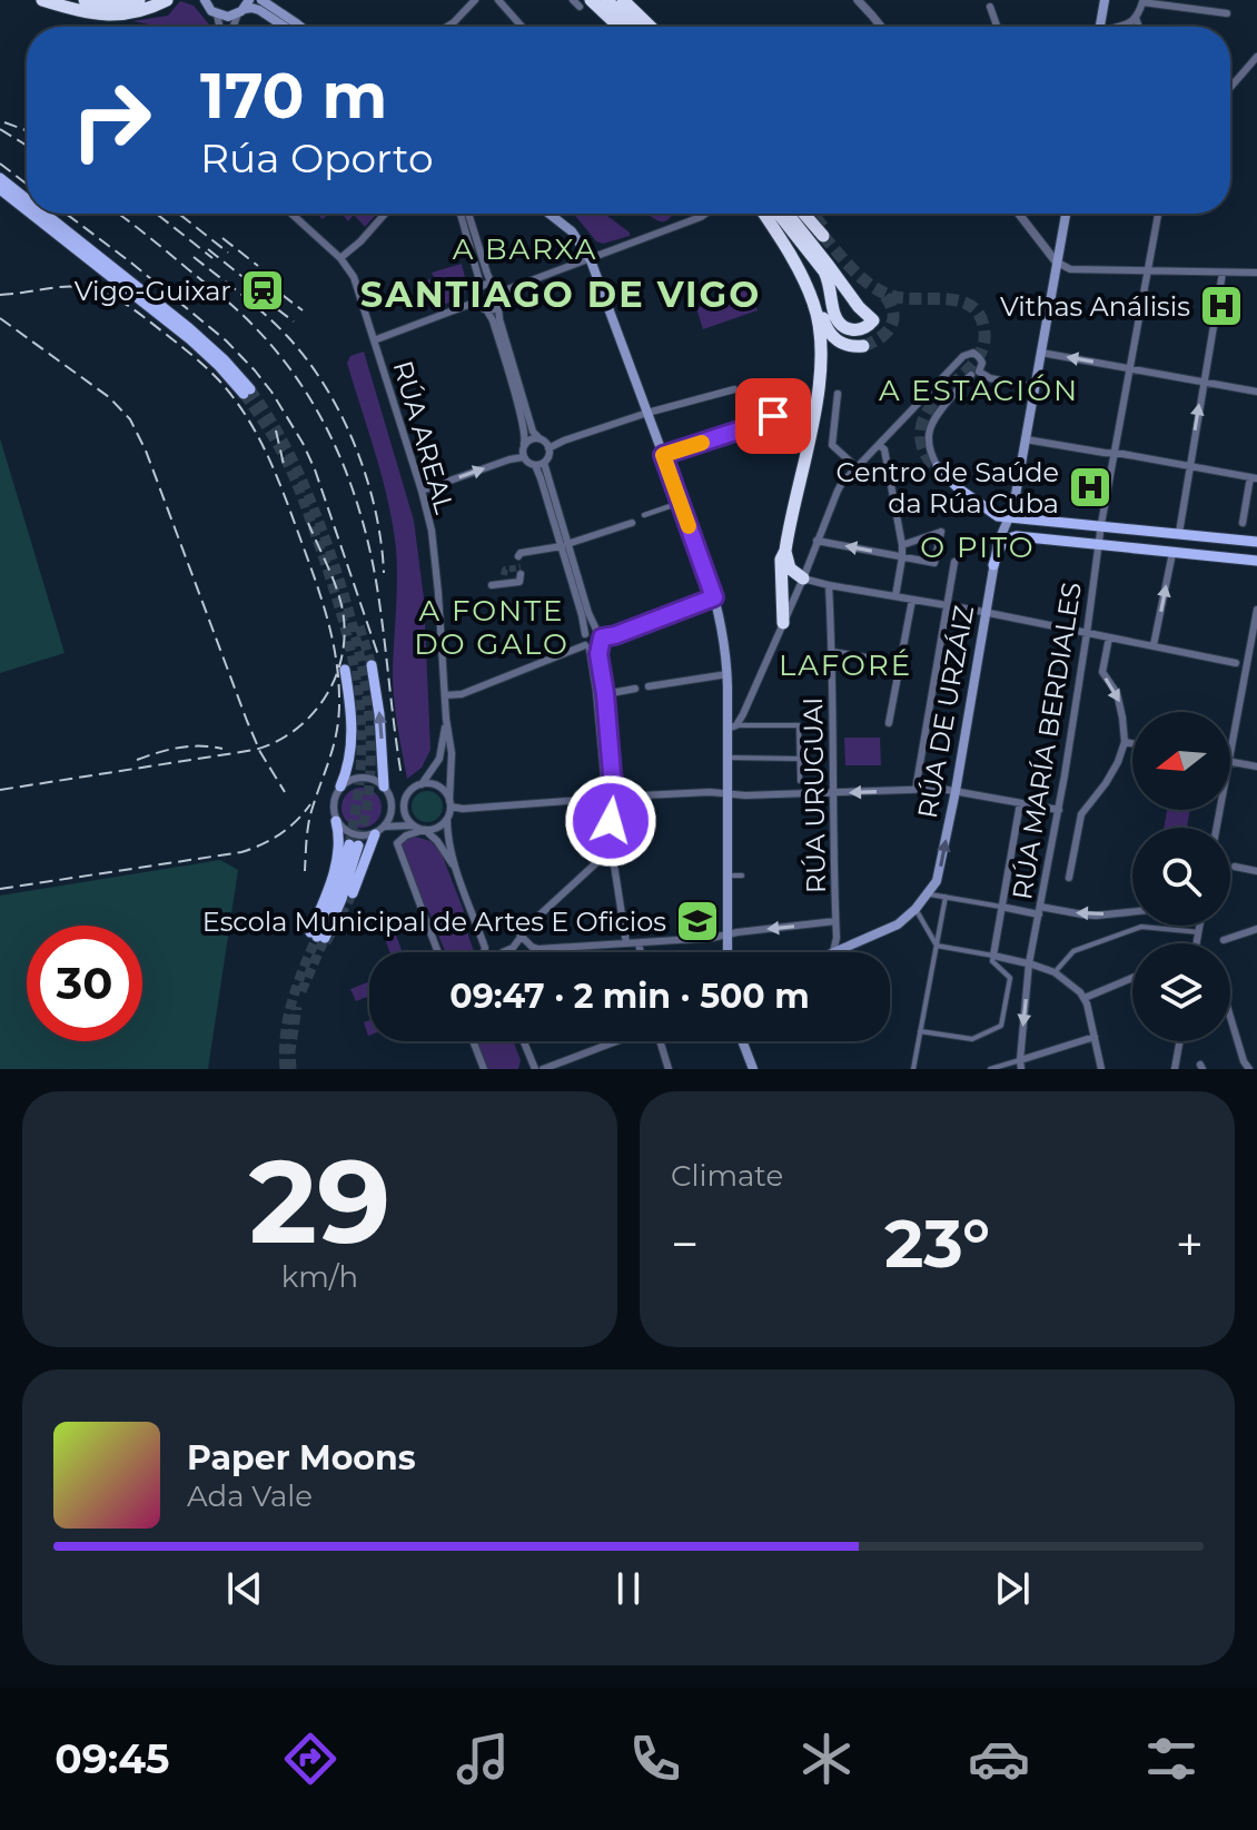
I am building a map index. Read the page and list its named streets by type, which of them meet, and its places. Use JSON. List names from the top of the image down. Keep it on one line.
{"streets":{"main road":["RÚA DE URZÁIZ"],"street":["RÚA AREAL","RÚA MARÍA BERDIALES","RÚA URUGUAI"]},"crossings":[["RÚA DE URZÁIZ","RÚA URUGUAI"]],"districts":["A BARXA","SANTIAGO DE VIGO","A ESTACIÓN","O PITO","A FONTE DO GALO","LAFORÉ"],"places":{"station":["Vigo-Guixar"],"hospital":["Vithas Análisis","Centro de Saúde da Rúa Cuba"],"school or university":["Escola Municipal de Artes E Oficios"]},"north":"left","page":{"turn":["170 m","Rúa Oporto"],"limit":"30","trip":"09:47 · 2 min · 500 m","tile":[["29","km/h"],"Climate"],"heat":["−","23°","+"],"song":["Paper Moons","Ada Vale"],"tabs":"09:45"}}
